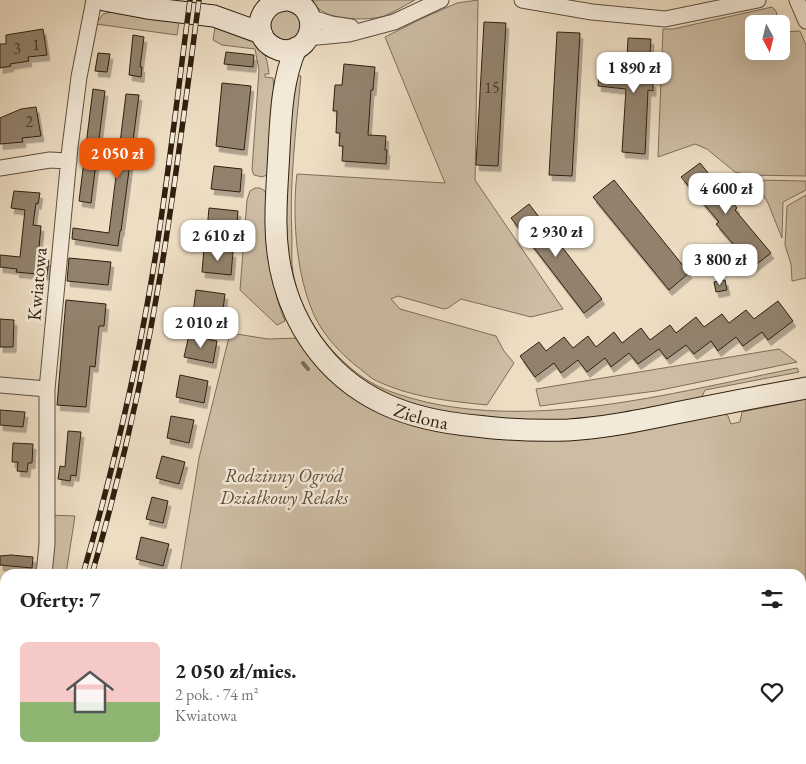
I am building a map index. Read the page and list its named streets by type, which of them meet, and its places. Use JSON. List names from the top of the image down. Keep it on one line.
{"streets":{"main road":["Zielona"],"street":["Kwiatowa"]},"parks":["Rodzinny Ogród Działkowy Relaks"],"house_numbers":["1","3","15","2"],"north":"bottom","page":{"price":["1 890 zł","2 050 zł","4 600 zł","2 930 zł","2 610 zł","3 800 zł","2 010 zł"],"heading":"Oferty: 7","list":[{"name":"2 050 zł/mies.","note":"2 pok. · 74 m² · Kwiatowa"}]}}
